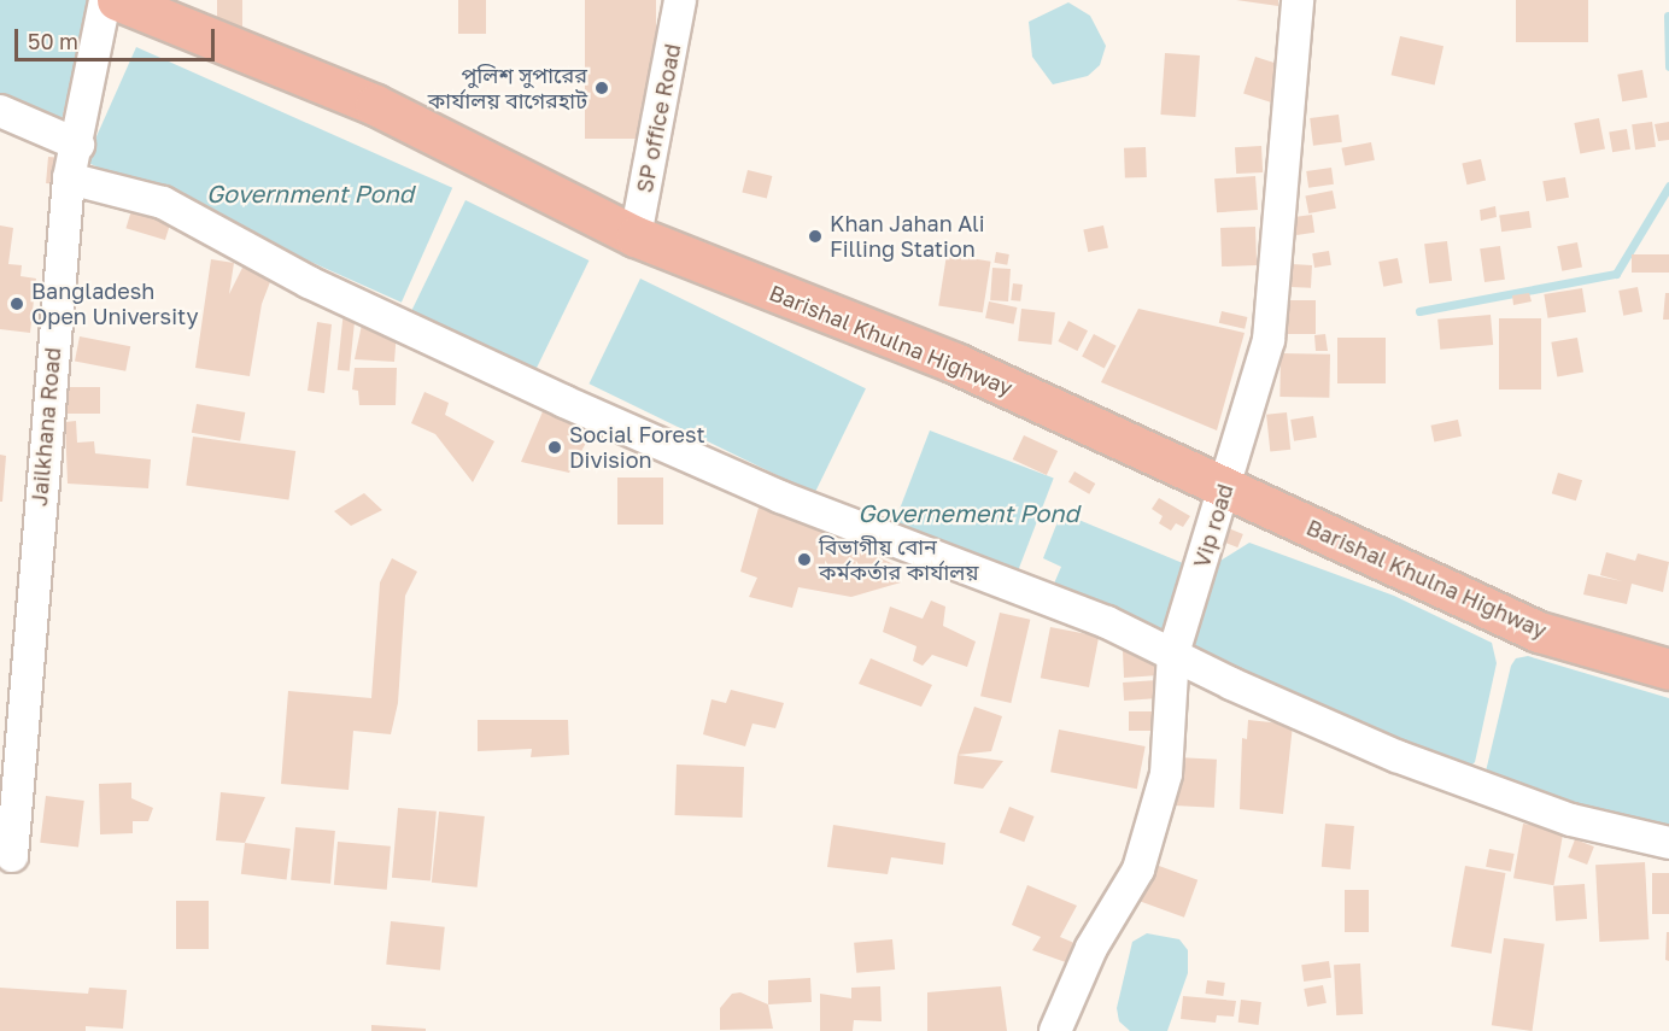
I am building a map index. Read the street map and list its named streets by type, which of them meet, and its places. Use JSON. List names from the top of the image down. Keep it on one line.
{"streets":{"highway":["Barishal Khulna Highway"],"street":["SP office Road","Jailkhana Road","Vip road"]},"crossings":[["SP office Road","Barishal Khulna Highway"],["Barishal Khulna Highway","Jailkhana Road"],["Barishal Khulna Highway","Vip road"]],"water":["Government Pond","Governement Pond"],"places":["পুলিশ সুপারের কার্যালয় বাগেরহাট","Khan Jahan Ali Filling Station","Bangladesh Open University","Social Forest Division","বিভাগীয় বোন কর্মকর্তার কার্যালয়"],"scale_bar":"50 m"}
